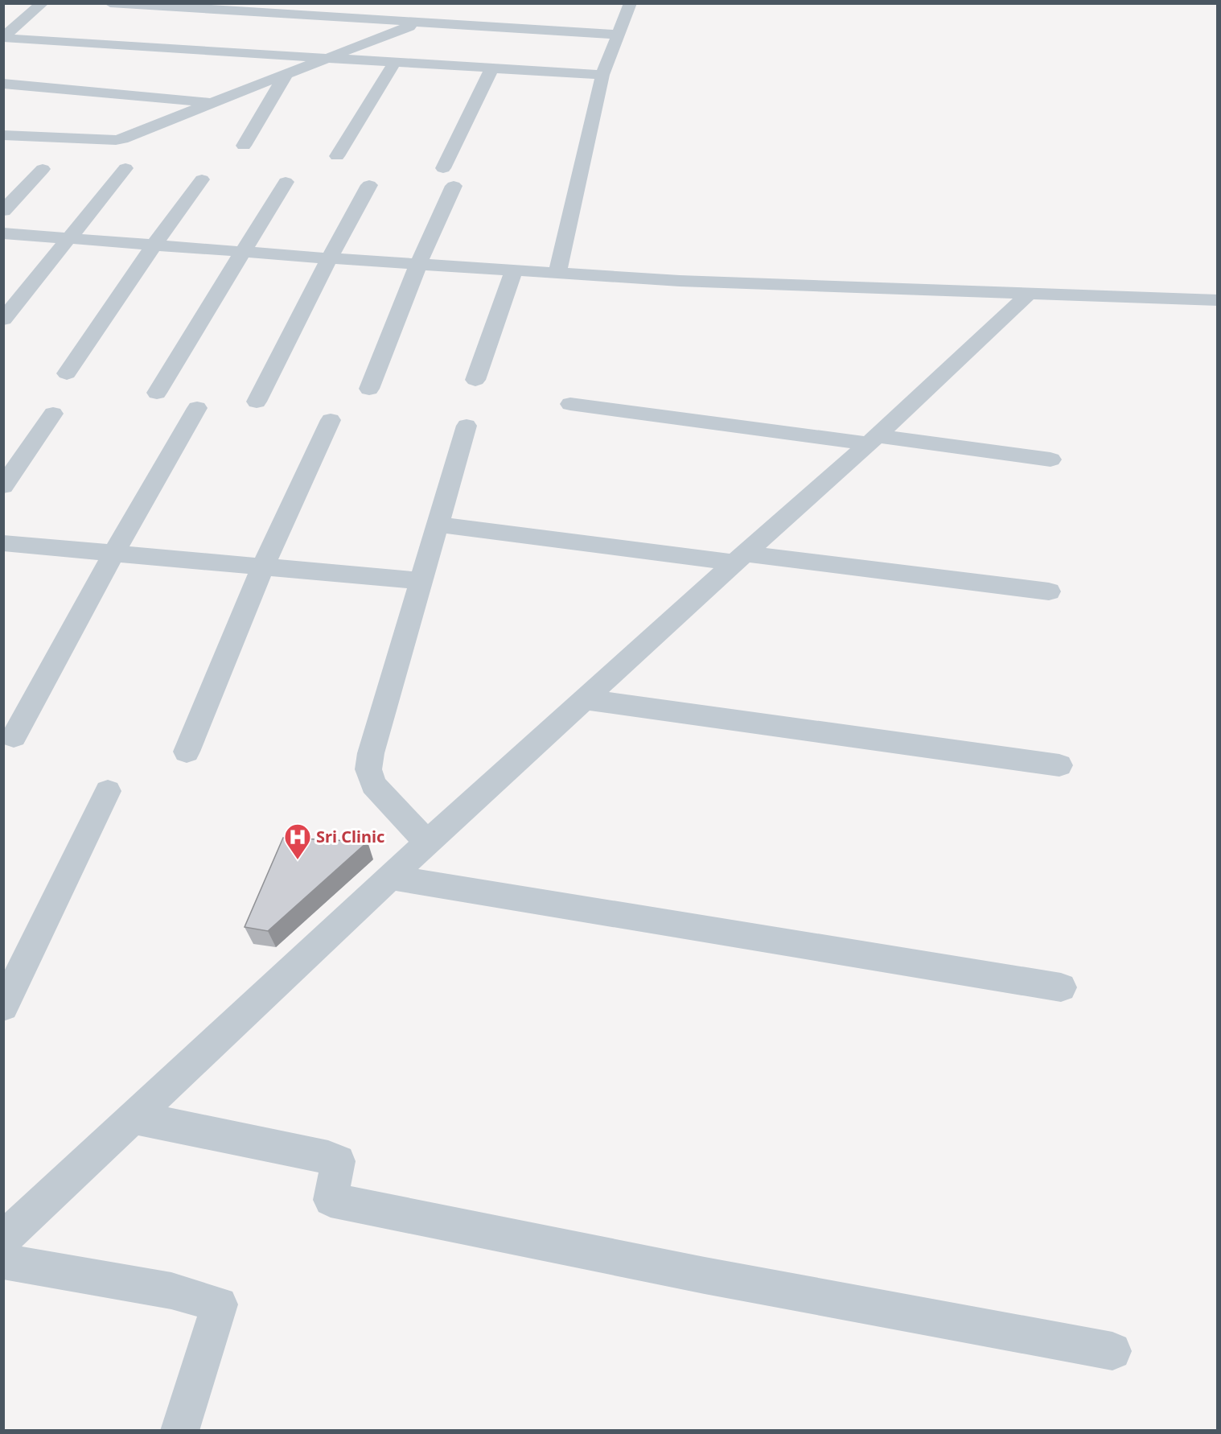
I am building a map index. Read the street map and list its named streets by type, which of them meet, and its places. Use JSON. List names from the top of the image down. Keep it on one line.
{"places":{"hospital":["Sri Clinic"]}}
